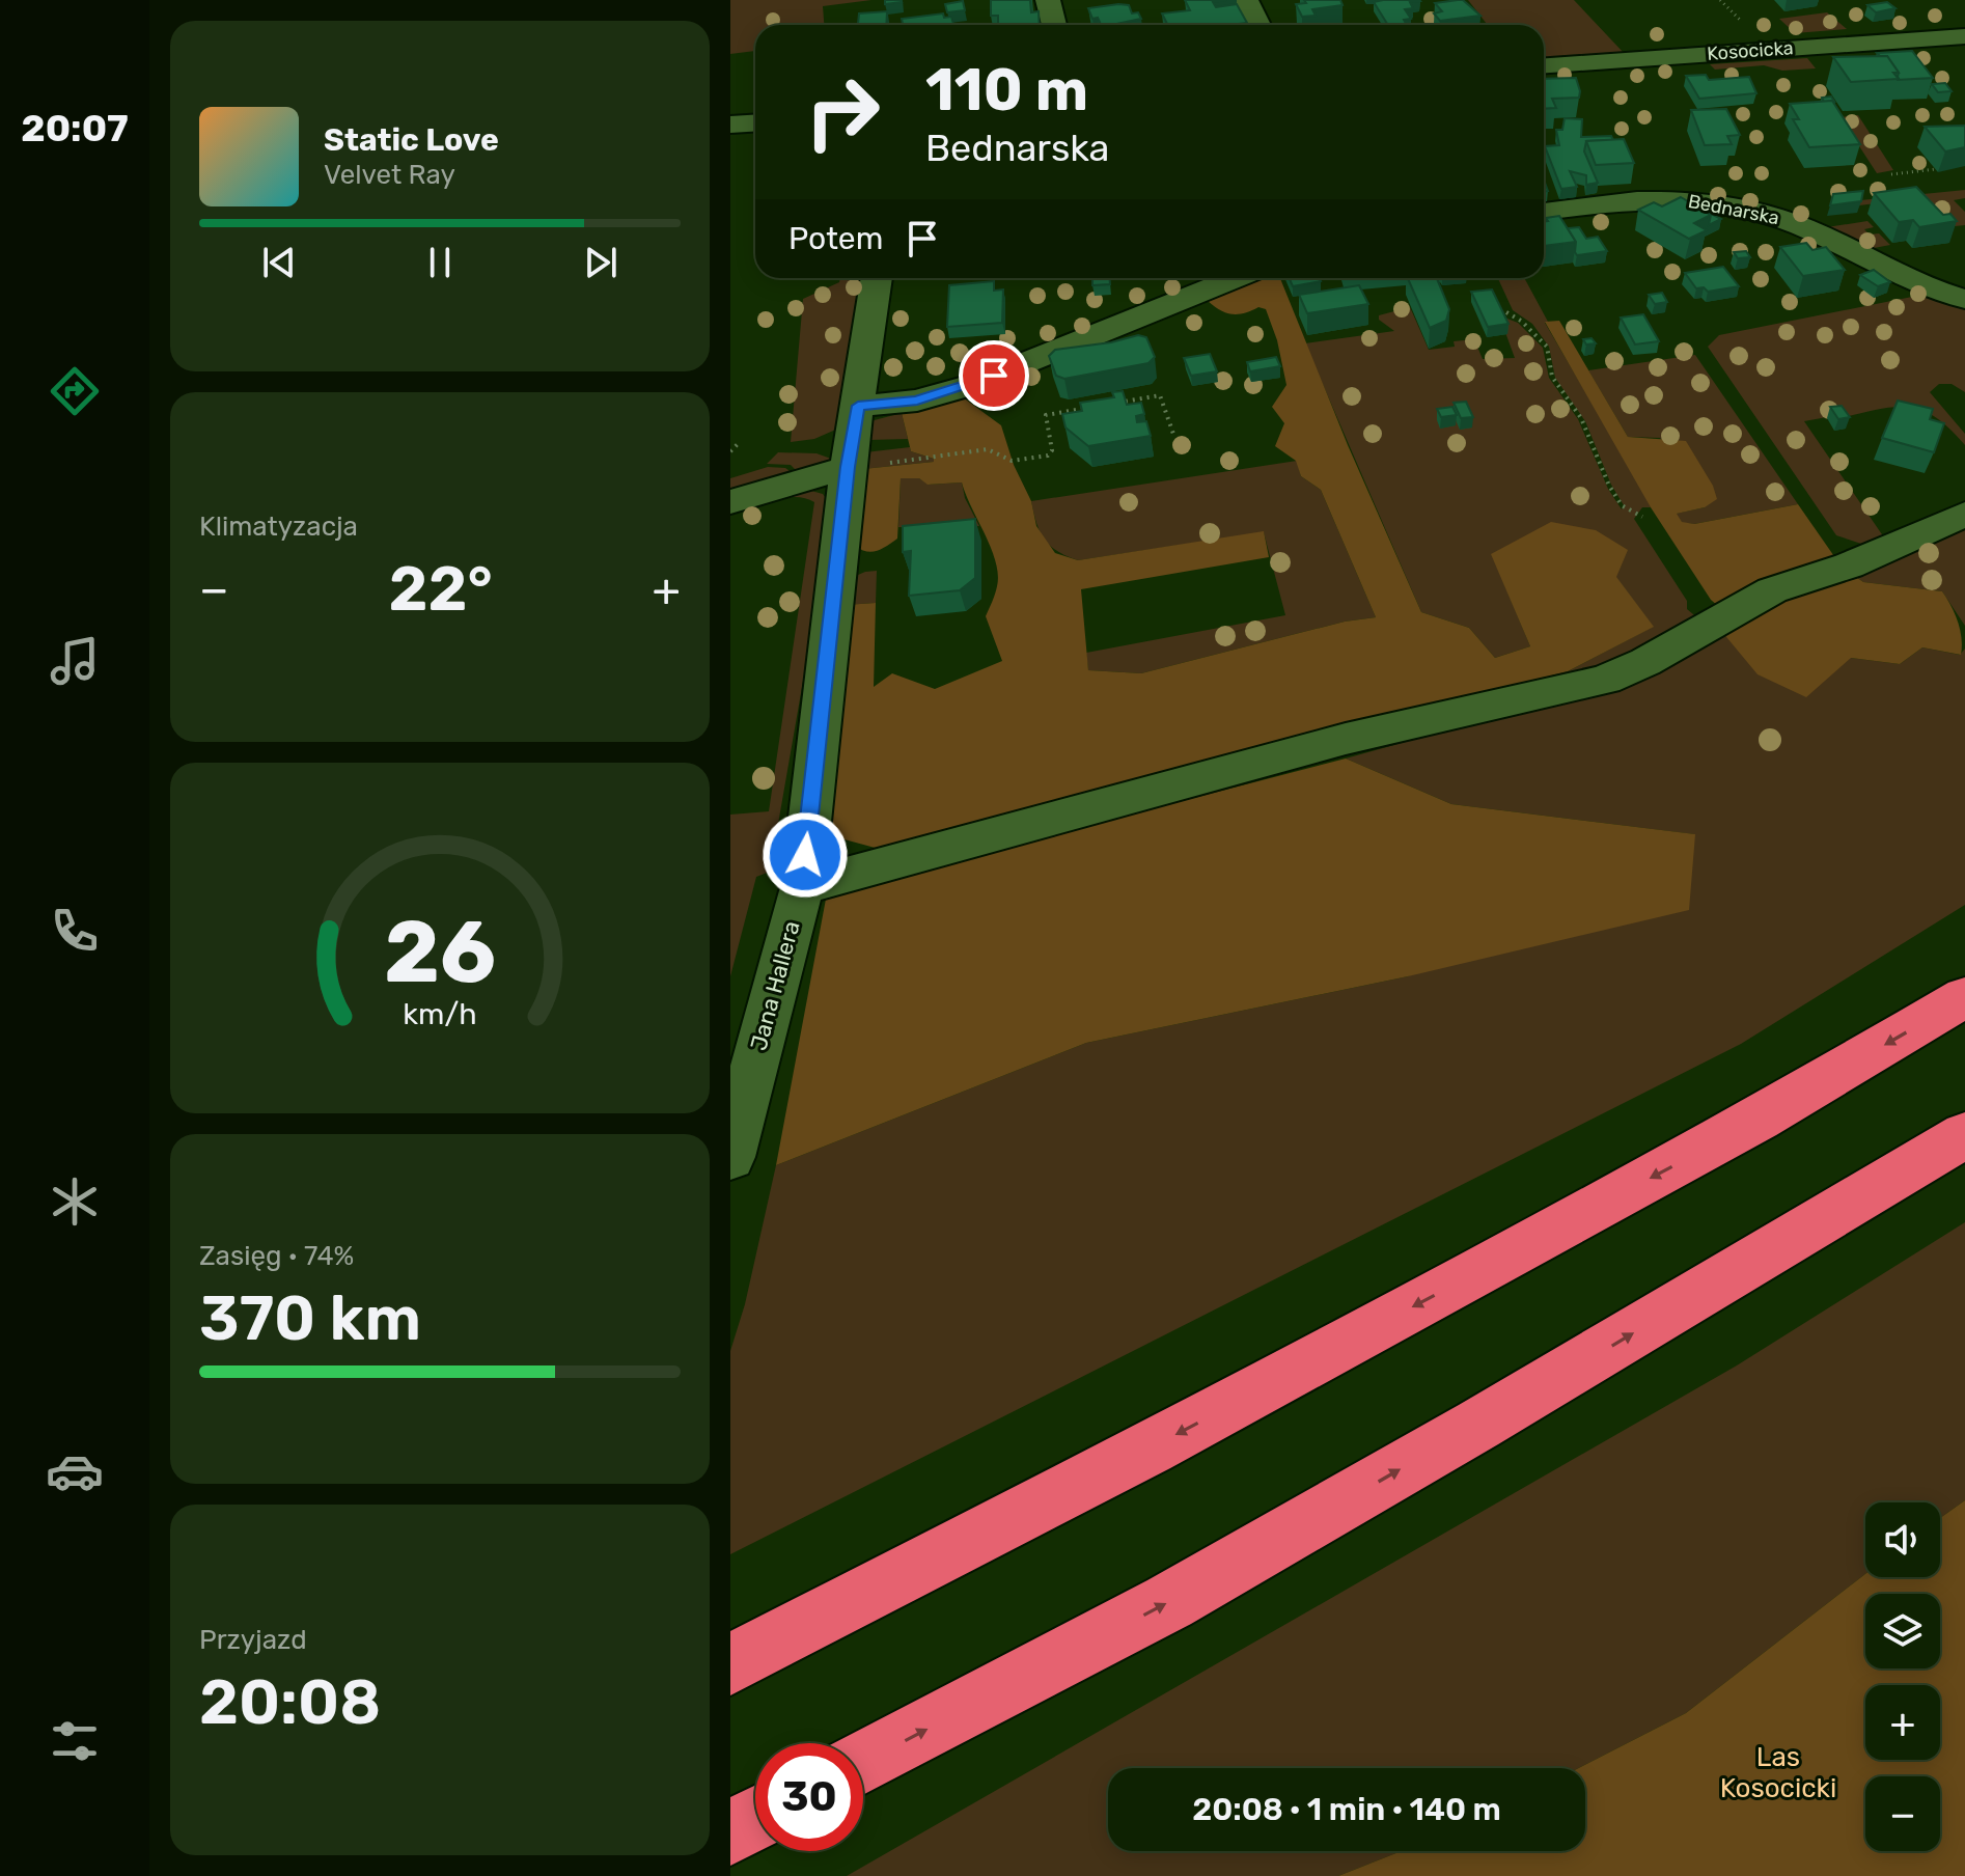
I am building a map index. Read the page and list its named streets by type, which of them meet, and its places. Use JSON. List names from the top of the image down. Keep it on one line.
{"streets":{"street":["Kosocicka","Bednarska","Jana Hallera"]},"parks":["Las Kosocicki"],"page":{"tabs":"20:07","turn":["110 m","Bednarska"],"song":["Static Love","Velvet Ray"],"then":"Potem","tile":["Klimatyzacja",["Zasięg · 74%","370 km"],["Przyjazd","20:08"]],"heat":["−","22°","+"],"map_buttons":["+","−"],"limit":"30","trip":"20:08 · 1 min · 140 m","gauge":["26","km/h"]}}
